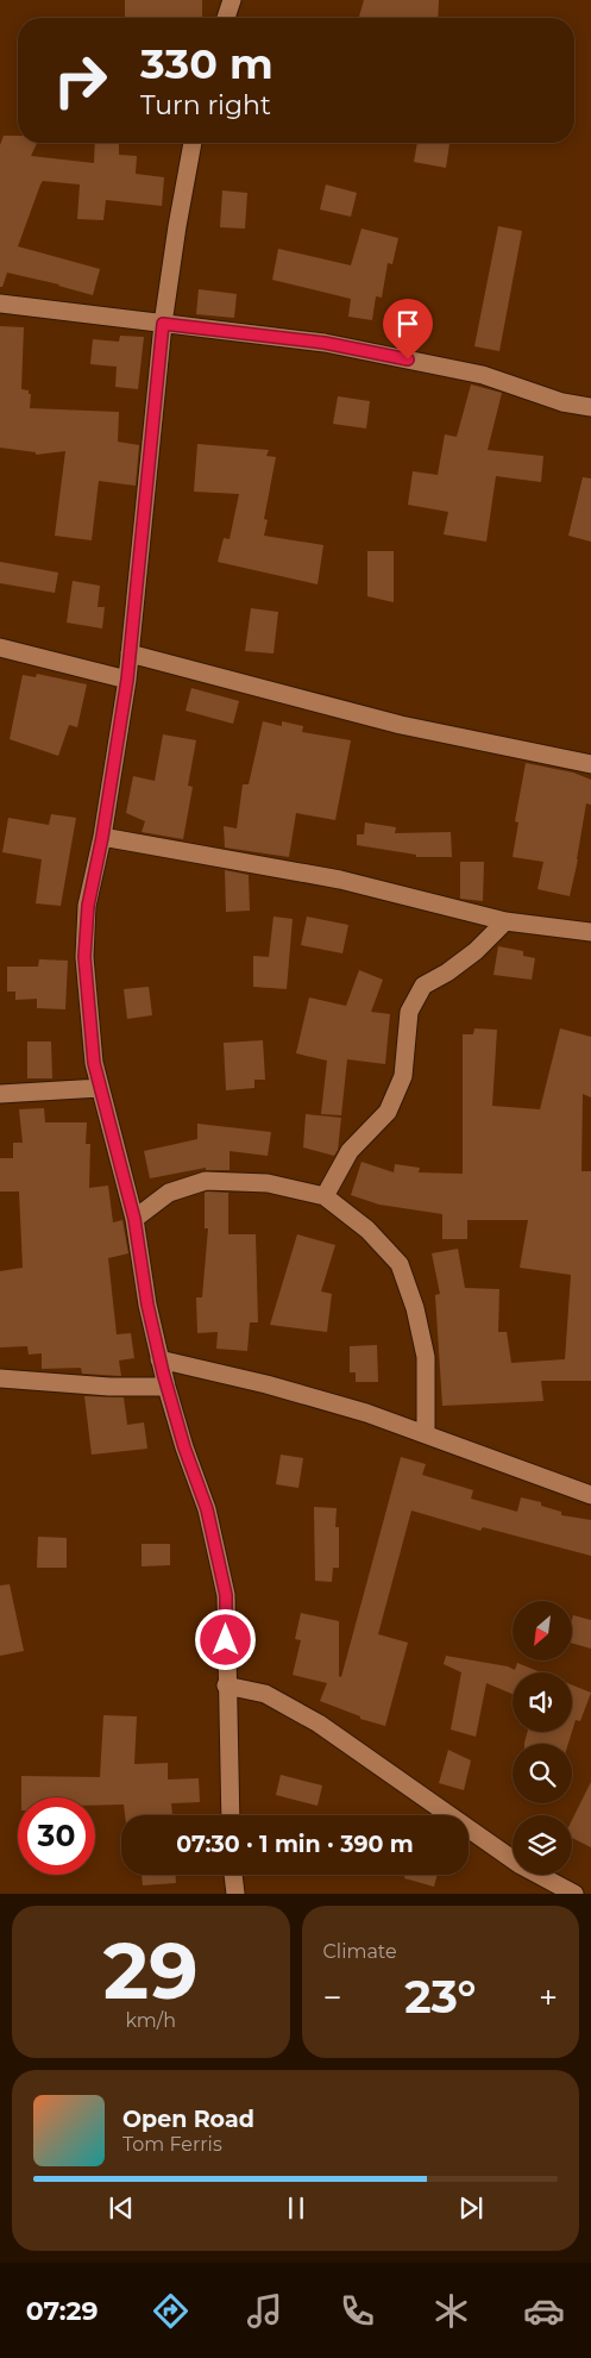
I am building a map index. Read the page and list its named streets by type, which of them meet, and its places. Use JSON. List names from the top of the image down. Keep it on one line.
{"north":"bottom left","page":{"turn":["330 m","Turn right"],"limit":"30","trip":"07:30 · 1 min · 390 m","tile":[["29","km/h"],"Climate"],"heat":["−","23°","+"],"song":["Open Road","Tom Ferris"],"tabs":"07:29"}}
